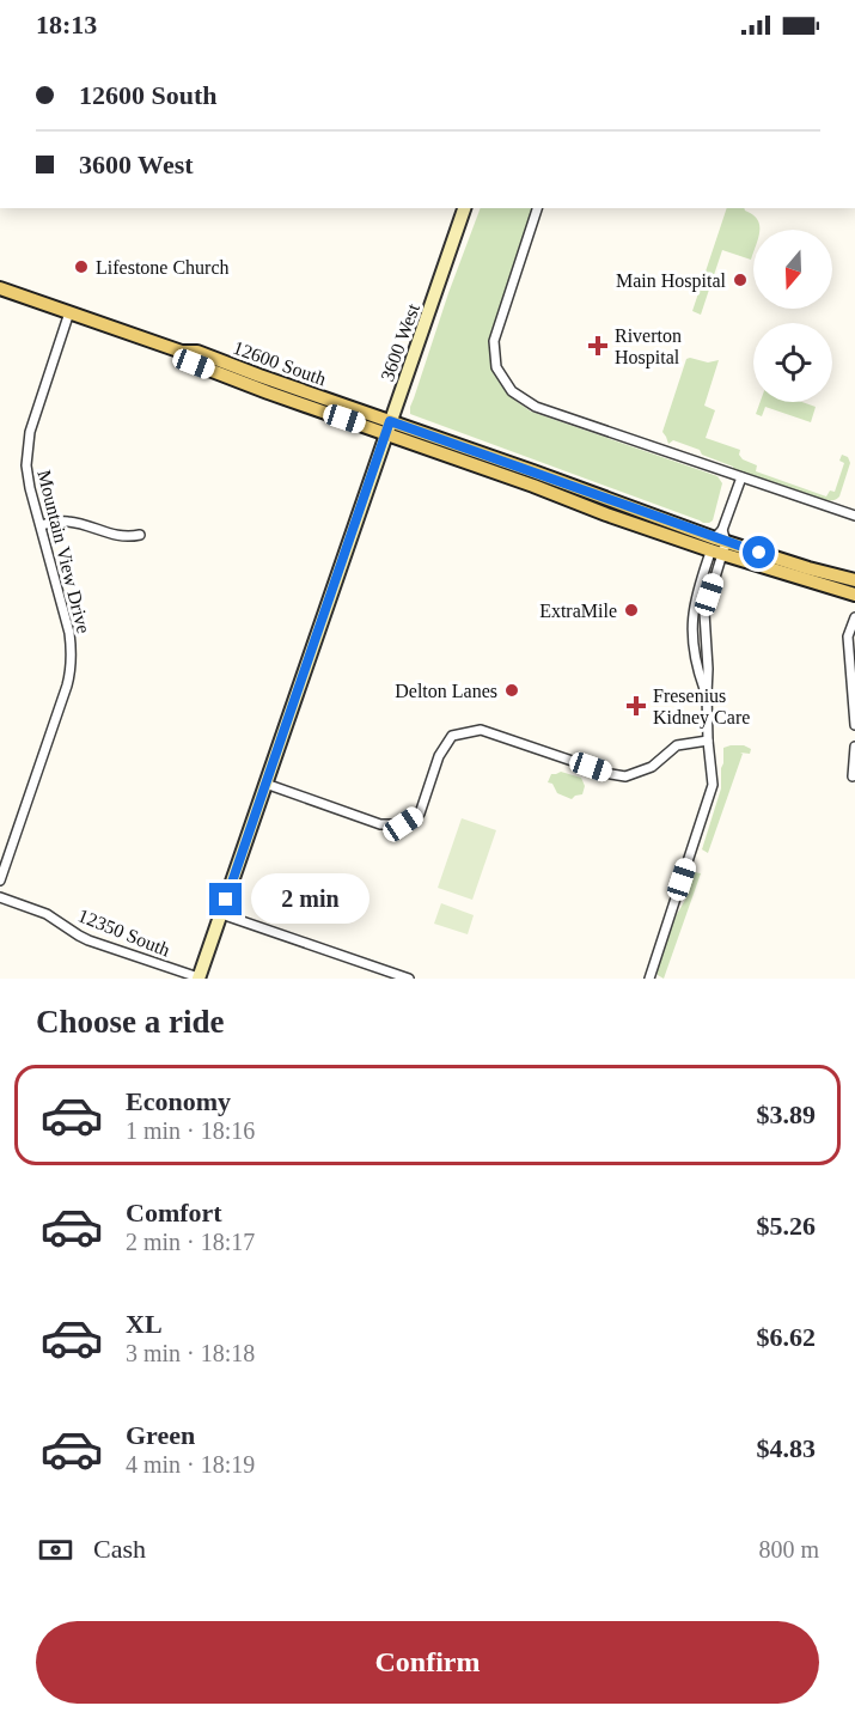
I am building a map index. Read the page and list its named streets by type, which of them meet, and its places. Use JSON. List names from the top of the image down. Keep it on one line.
{"streets":{"main road":["3600 West","12600 South"],"street":["Mountain View Drive","12350 South"]},"crossings":[["3600 West","12600 South"],["3600 West","12350 South"],["12600 South","Mountain View Drive"]],"places":{"other":["Lifestone Church","Main Hospital","ExtraMile","Delton Lanes"],"health":["Riverton Hospital","Fresenius Kidney Care"]},"north":"bottom","page":{"status":"18:13","banner":["12600 South","3600 West"],"bubble":"2 min","heading":"Choose a ride","list":[{"name":"Economy","note":"1 min · 18:16","value":"$3.89"},{"name":"Comfort","note":"2 min · 18:17","value":"$5.26"},{"name":"XL","note":"3 min · 18:18","value":"$6.62"},{"name":"Green","note":"4 min · 18:19","value":"$4.83"}],"pay":["Cash","800 m"],"buttons":"Confirm"}}
